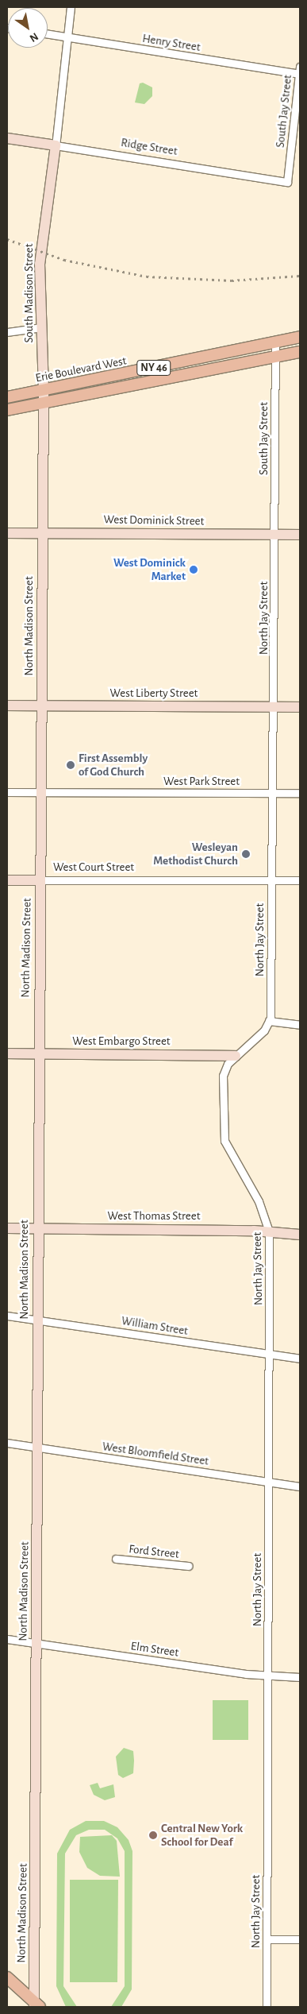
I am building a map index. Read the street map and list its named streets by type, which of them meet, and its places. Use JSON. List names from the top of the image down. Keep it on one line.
{"streets":{"main road":["NY 46","Erie Boulevard West"],"street":["Henry Street","South Jay Street","Ridge Street","South Madison Street","West Dominick Street","North Jay Street","North Madison Street","West Liberty Street","West Park Street","West Court Street","West Embargo Street","West Thomas Street","William Street","West Bloomfield Street","Ford Street","Elm Street"]},"crossings":[["Henry Street","South Jay Street"],["Henry Street","South Madison Street"],["South Jay Street","Ridge Street"],["South Jay Street","NY 46"],["South Jay Street","Erie Boulevard West"],["South Jay Street","West Dominick Street"],["South Jay Street","North Jay Street"],["Ridge Street","South Madison Street"],["South Madison Street","NY 46"],["South Madison Street","Erie Boulevard West"],["South Madison Street","West Dominick Street"],["South Madison Street","North Madison Street"],["West Dominick Street","North Jay Street"],["West Dominick Street","North Madison Street"],["North Jay Street","West Liberty Street"],["North Jay Street","West Park Street"],["North Jay Street","West Court Street"],["North Jay Street","West Embargo Street"],["North Jay Street","West Thomas Street"],["North Jay Street","William Street"],["North Jay Street","West Bloomfield Street"],["North Jay Street","Elm Street"],["North Madison Street","West Liberty Street"],["North Madison Street","West Park Street"],["North Madison Street","West Court Street"],["North Madison Street","West Embargo Street"],["North Madison Street","West Thomas Street"],["North Madison Street","William Street"],["North Madison Street","West Bloomfield Street"],["North Madison Street","Elm Street"]],"places":["West Dominick Market","First Assembly of God Church","Wesleyan Methodist Church","Central New York School for Deaf"],"north":"bottom right"}
